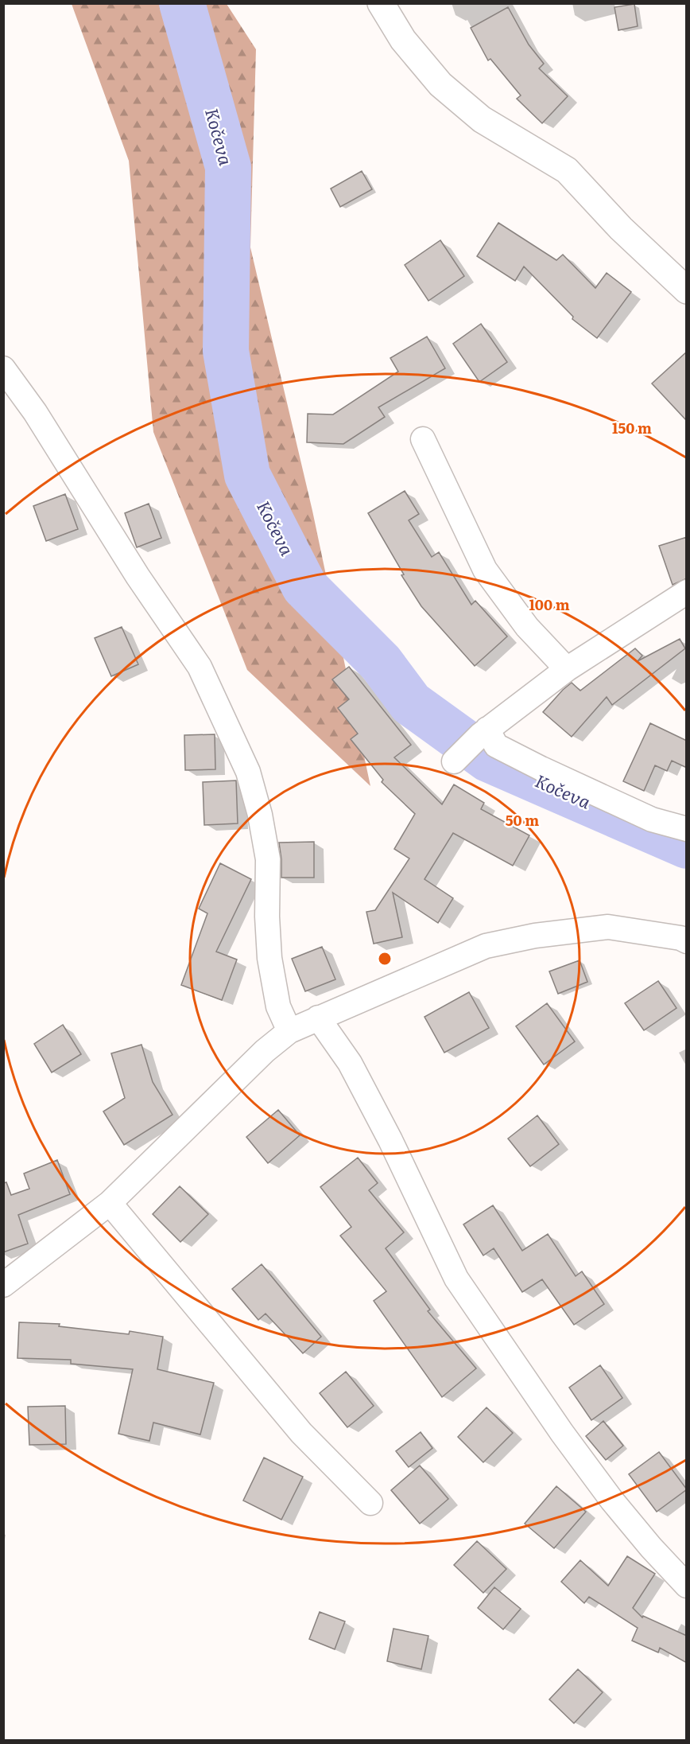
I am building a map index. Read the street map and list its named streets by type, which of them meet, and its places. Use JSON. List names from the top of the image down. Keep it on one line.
{"water":["Kočeva"],"rings":["150 m","100 m","50 m"]}
